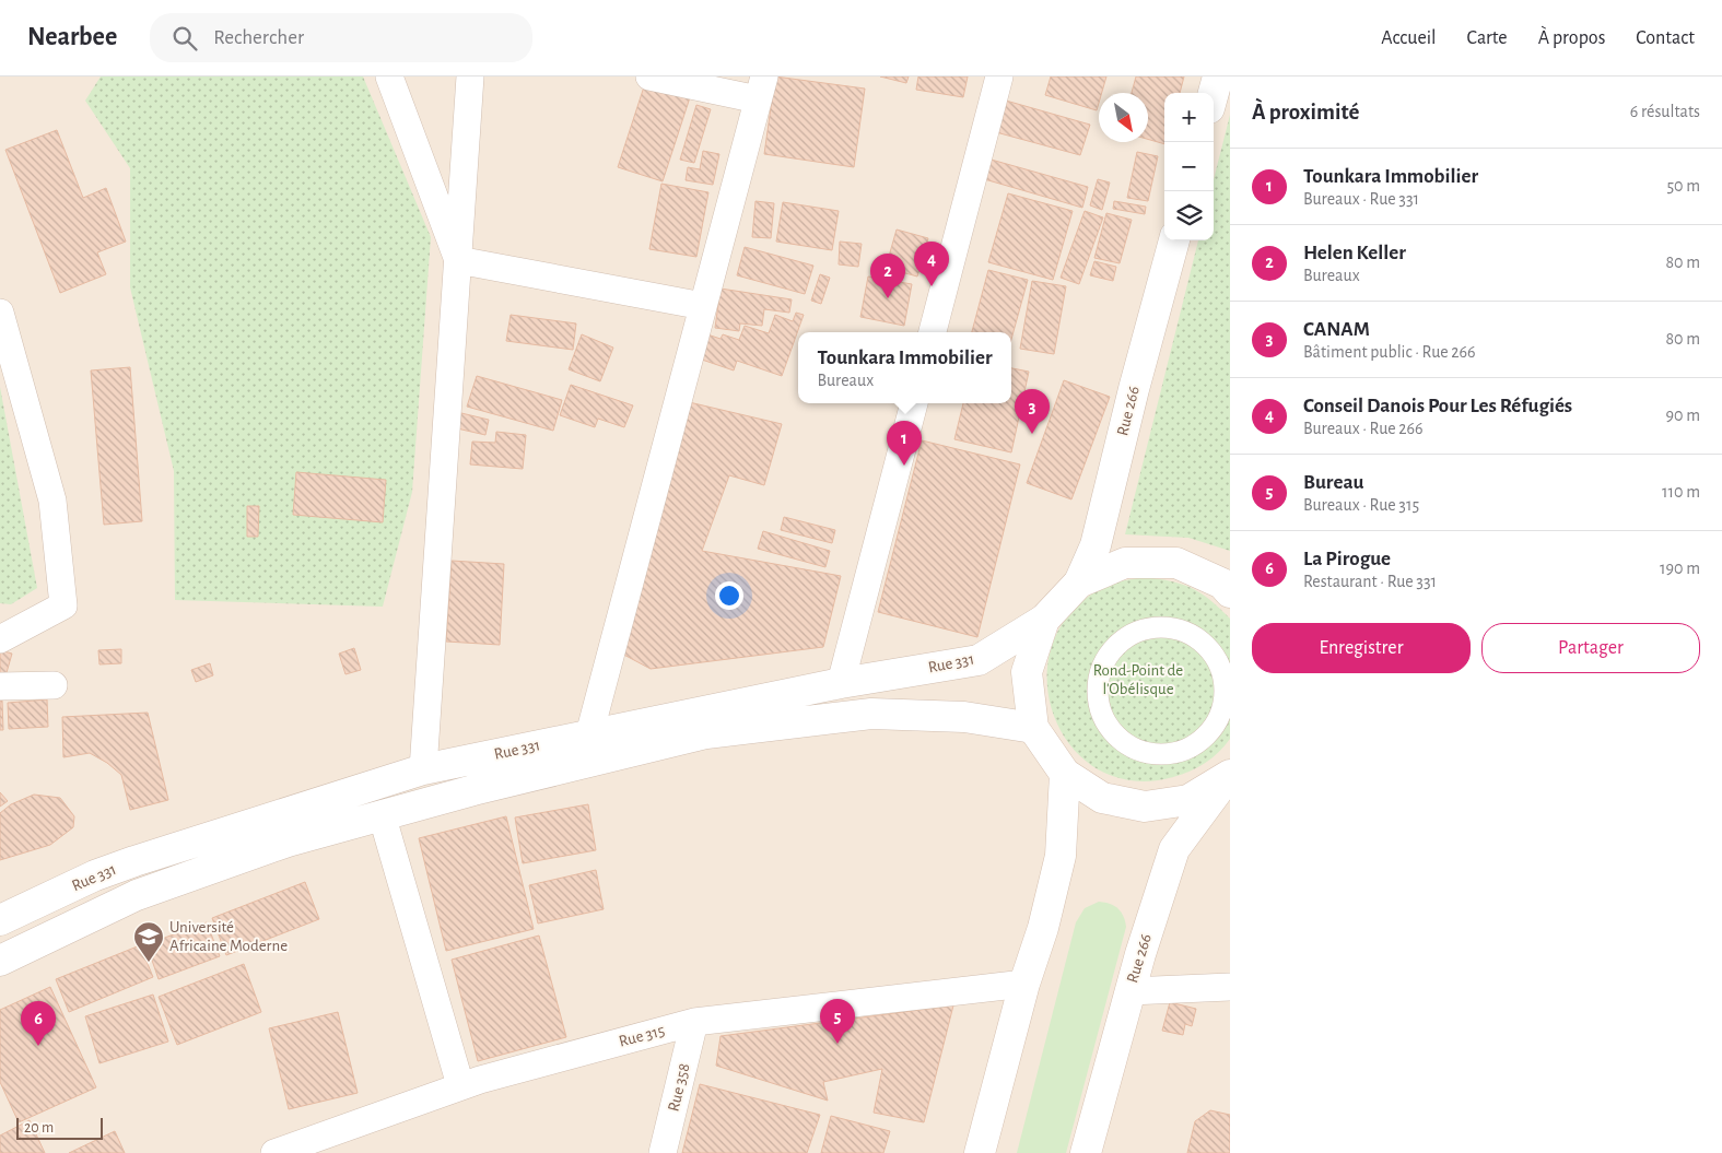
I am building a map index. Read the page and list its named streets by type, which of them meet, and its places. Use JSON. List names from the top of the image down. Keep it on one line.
{"streets":{"street":["Rue 266","Rue 331","Rue 315","Rue 358"]},"crossings":[["Rue 315","Rue 358"]],"parks":["Rond-Point de l'Obélisque"],"places":{"school or university":["Université Africaine Moderne"]},"scale_bar":"20 m","north":"bottom right","page":{"header":"Nearbee","search":"Rechercher","nav":["Accueil","Carte","À propos","Contact"],"heading":["À proximité","6 résultats"],"map_buttons":["+","−"],"list":[{"mark":"1","name":"Tounkara Immobilier","note":"Bureaux · Rue 331","value":"50 m"},{"mark":"2","name":"Helen Keller","note":"Bureaux","value":"80 m"},{"mark":"3","name":"CANAM","note":"Bâtiment public · Rue 266","value":"80 m"},{"mark":"4","name":"Conseil Danois Pour Les Réfugiés","note":"Bureaux · Rue 266","value":"90 m"},{"mark":"5","name":"Bureau","note":"Bureaux · Rue 315","value":"110 m"},{"mark":"6","name":"La Pirogue","note":"Restaurant · Rue 331","value":"190 m"}],"pins":["4","2","3","1","5","6"],"popup":["Tounkara Immobilier","Bureaux"],"buttons":["Enregistrer","Partager"],"scale":"20 m"}}
